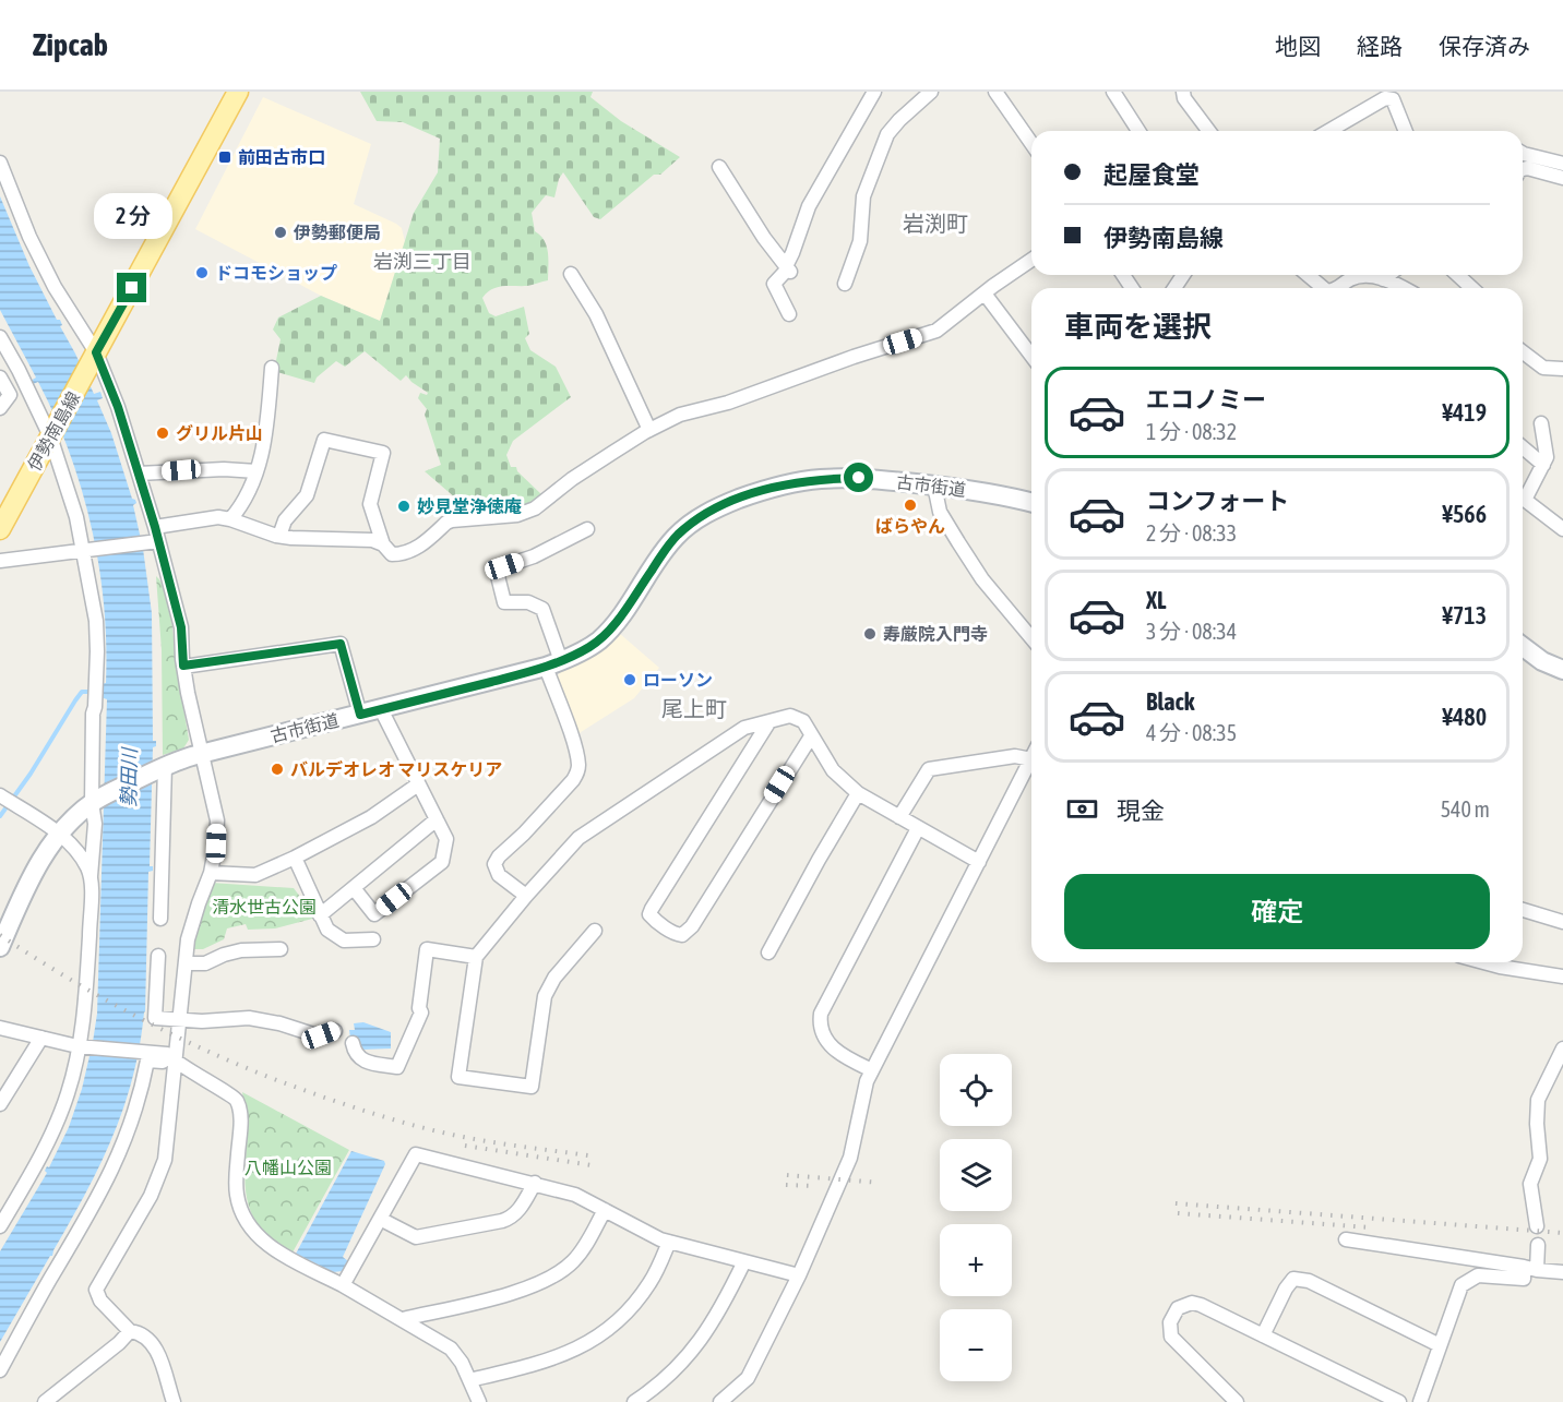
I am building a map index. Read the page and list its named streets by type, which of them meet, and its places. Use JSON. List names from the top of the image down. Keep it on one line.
{"streets":{"main road":["伊勢南島線"],"street":["古市街道"]},"districts":["岩渕町","岩渕三丁目","尾上町"],"water":["勢田川"],"parks":["清水世古公園","八幡山公園"],"places":{"transit":["前田古市口"],"other":["伊勢郵便局","ドコモショップ","グリル片山","ばらやん","妙見堂浄徳庵","寿厳院入門寺","ローソン","バルデオレオ マリスケリア"]},"page":{"header":"Zipcab","nav":["地図","経路","保存済み"],"banner":["起屋食堂","伊勢南島線"],"bubble":"2 分","heading":"車両を選択","list":[{"name":"エコノミー","note":"1 分 · 08:32","value":"¥419"},{"name":"コンフォート","note":"2 分 · 08:33","value":"¥566"},{"name":"XL","note":"3 分 · 08:34","value":"¥713"},{"name":"Black","note":"4 分 · 08:35","value":"¥480"}],"pay":["現金","540 m"],"buttons":"確定","map_buttons":["+","−"]}}
